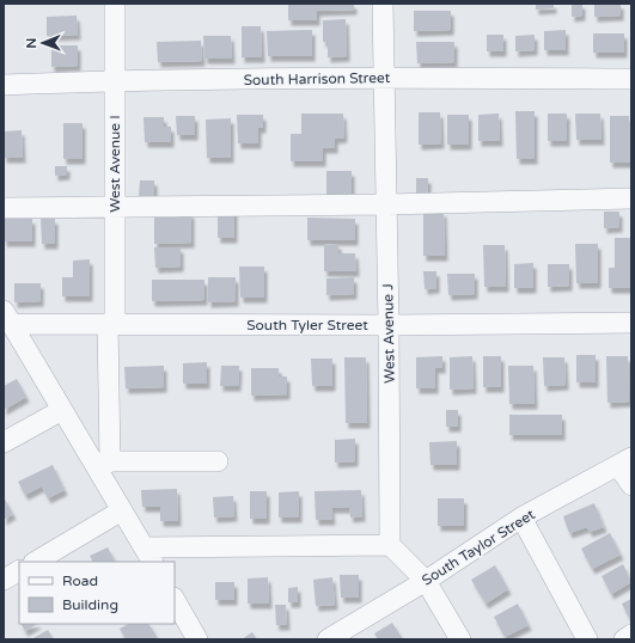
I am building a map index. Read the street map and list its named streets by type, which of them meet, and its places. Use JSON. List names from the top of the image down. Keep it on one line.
{"streets":{"street":["South Harrison Street","West Avenue I","South Tyler Street","West Avenue J","South Taylor Street"]},"crossings":[["South Harrison Street","West Avenue I"],["South Harrison Street","West Avenue J"],["West Avenue I","South Tyler Street"],["South Tyler Street","West Avenue J"]],"legend":["Road","Building"],"north":"left"}
